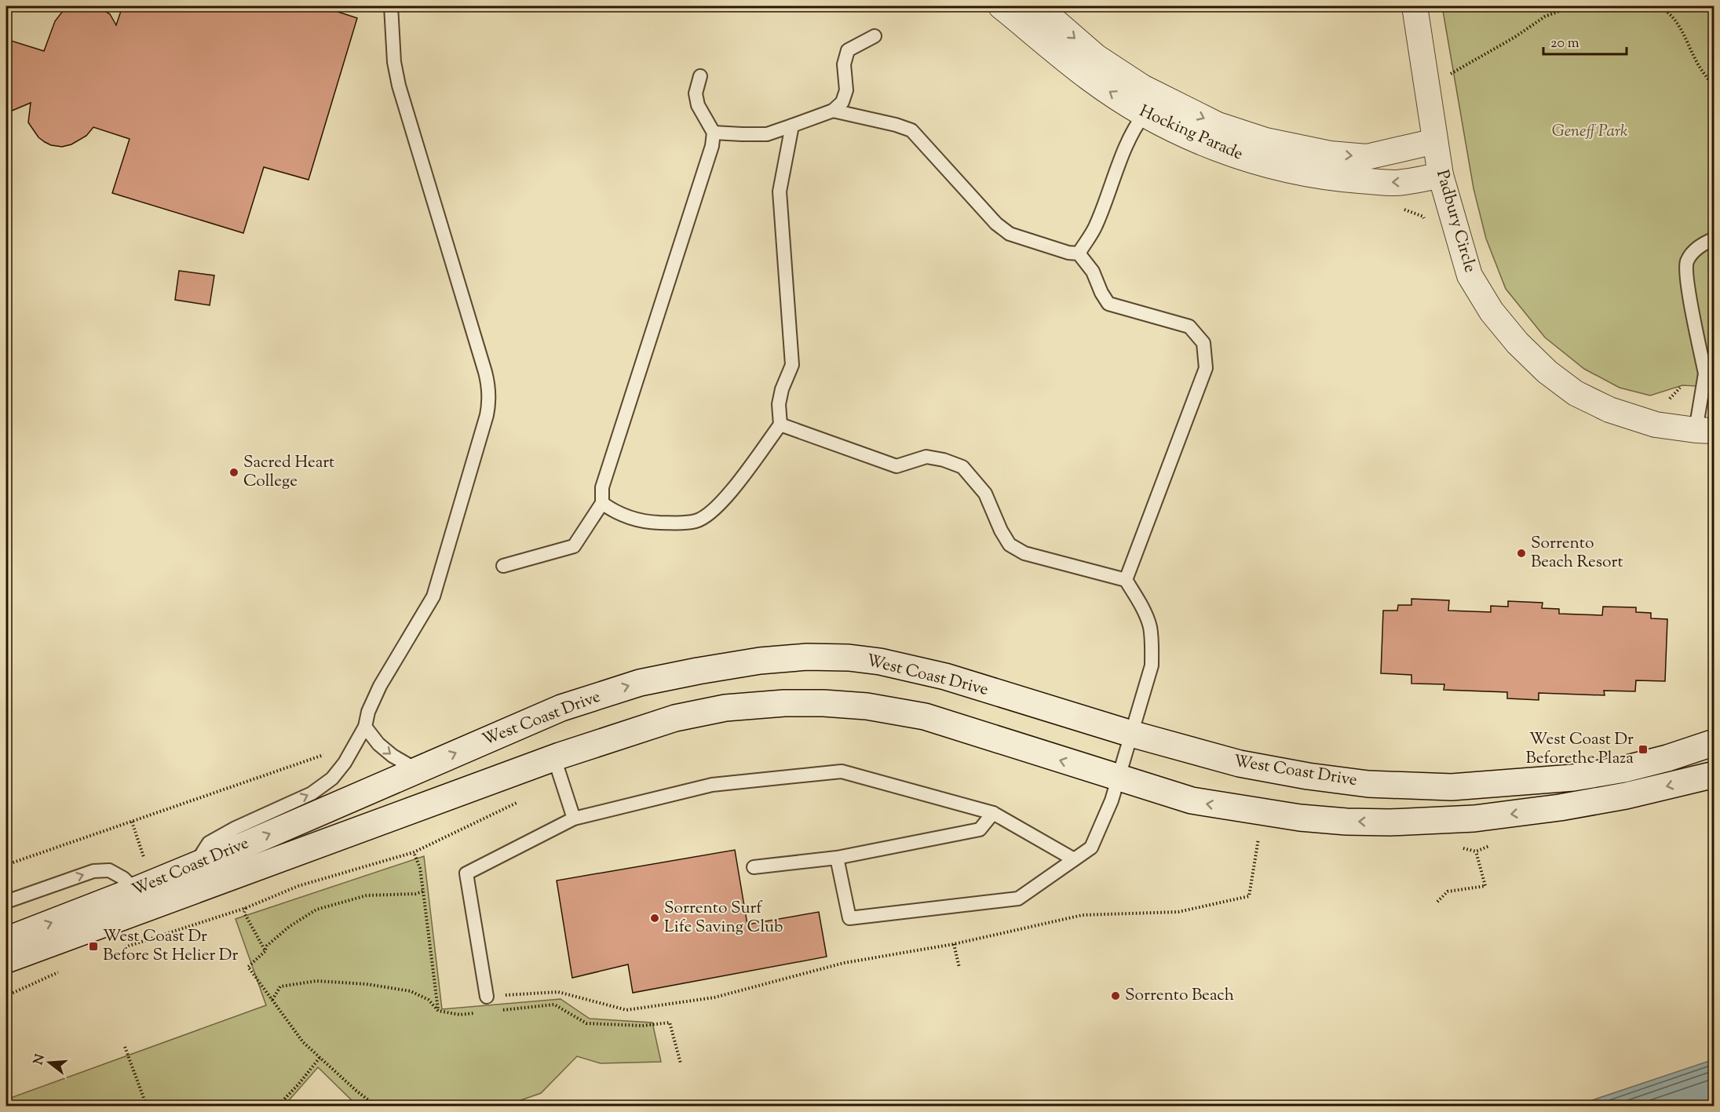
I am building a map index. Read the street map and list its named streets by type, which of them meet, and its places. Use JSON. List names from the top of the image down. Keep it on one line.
{"streets":{"main road":["West Coast Drive"],"street":["Hocking Parade","Padbury Circle"]},"crossings":[["Hocking Parade","Padbury Circle"]],"parks":["Geneff Park"],"places":{"other":["Sacred Heart College","Sorrento Beach Resort","Sorrento Surf Life Saving Club","Sorrento Beach"],"transit":["West Coast Dr Beforethe Plaza","West Coast Dr Before St Helier Dr"]},"scale_bar":"20 m","north":"left"}
